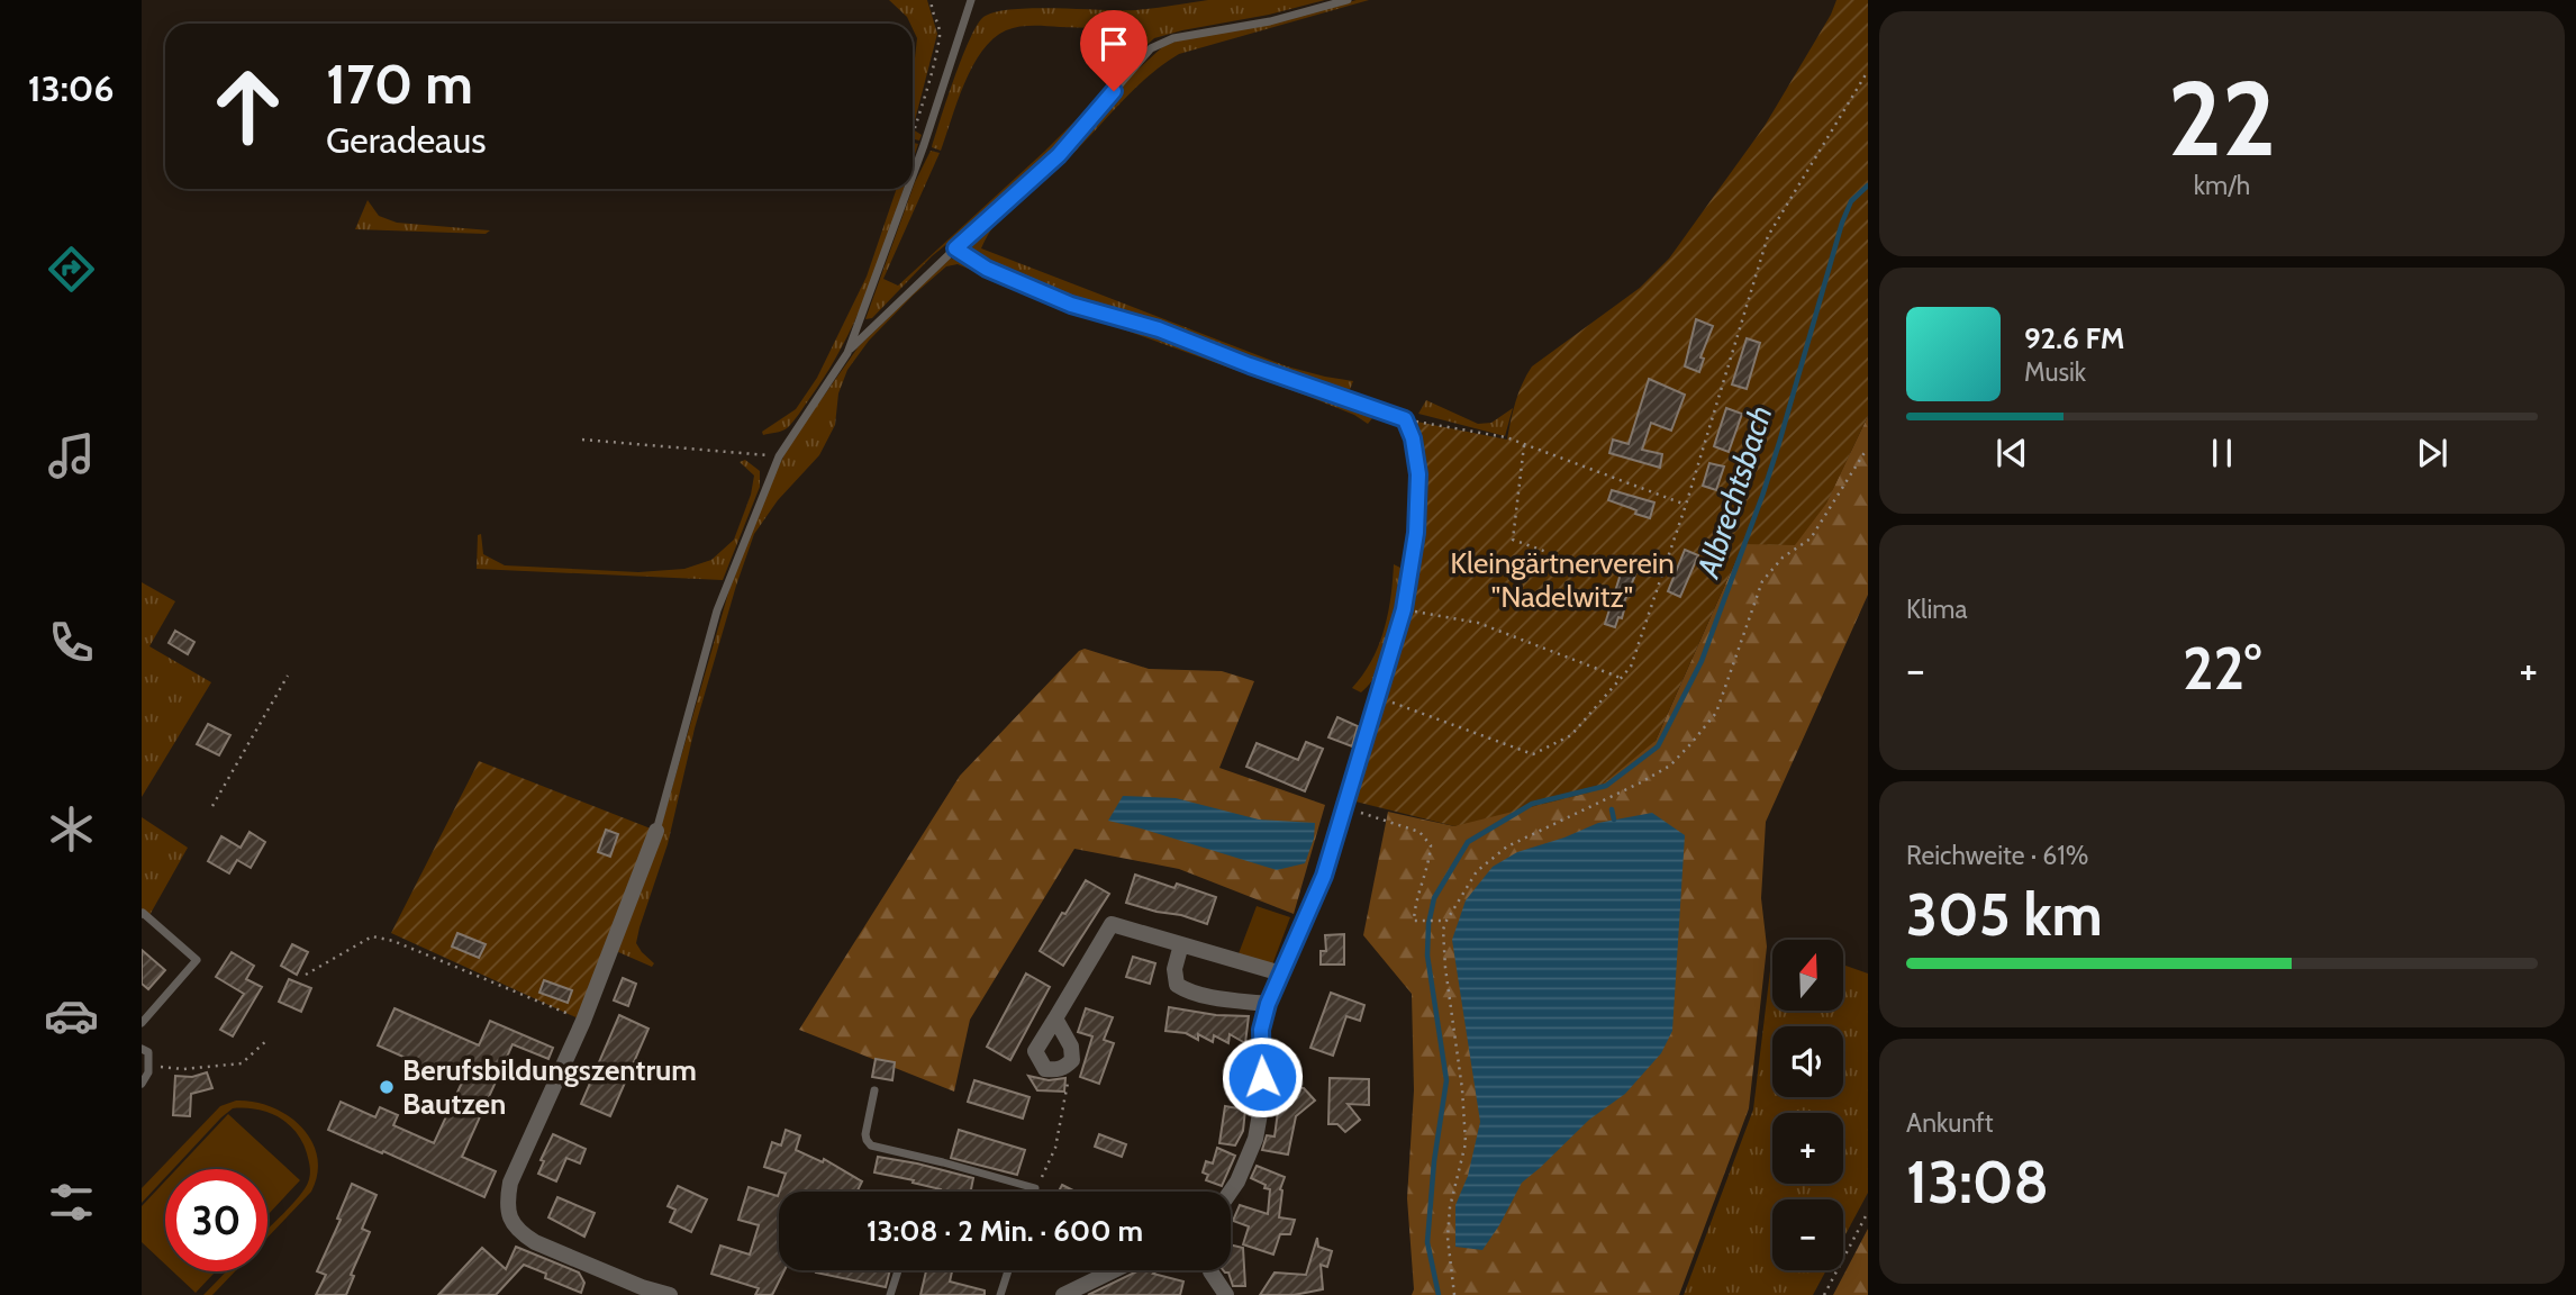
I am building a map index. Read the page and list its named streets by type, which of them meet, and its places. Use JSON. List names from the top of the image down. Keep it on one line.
{"water":["Albrechtsbach"],"parks":["Kleingärtnerverein \"Nadelwitz\""],"places":["Berufsbildungszentrum Bautzen"],"north":"top","page":{"tabs":"13:06","tile":[["22","km/h"],"Klima",["Reichweite · 61%","305 km"],["Ankunft","13:08"]],"turn":["170 m","Geradeaus"],"song":["92.6 FM","Musik"],"heat":["−","22°","+"],"map_buttons":["+","−"],"limit":"30","trip":"13:08 · 2 Min. · 600 m"}}
